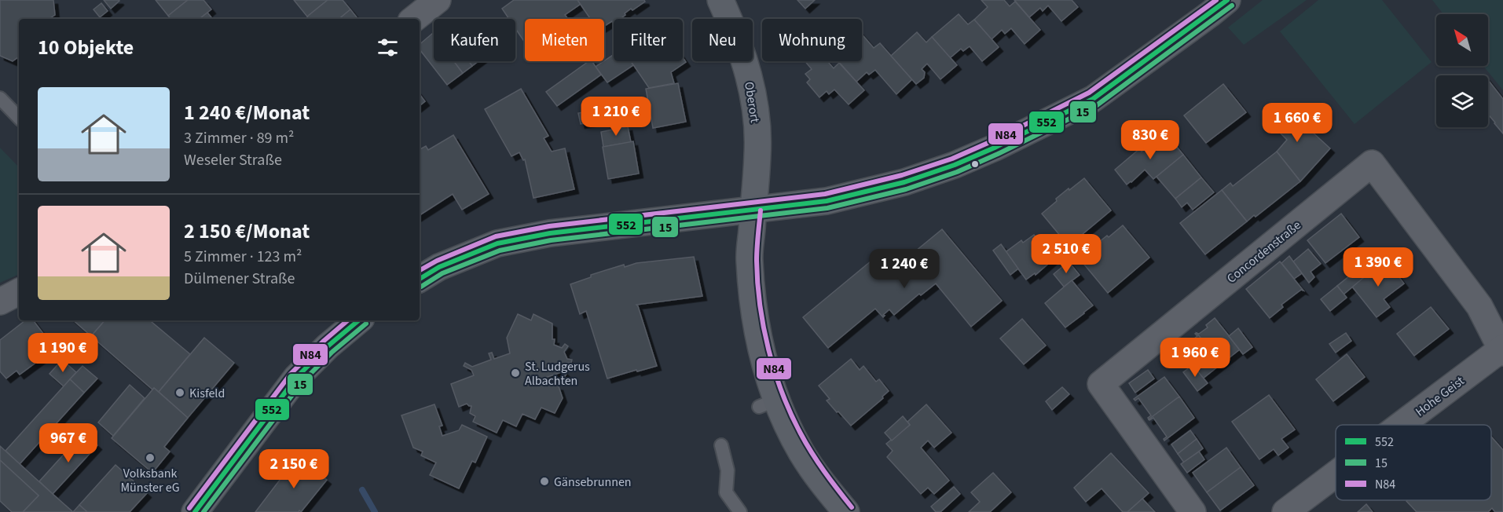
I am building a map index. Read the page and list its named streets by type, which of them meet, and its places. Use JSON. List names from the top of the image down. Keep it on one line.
{"streets":{"main road":["Oberort"],"street":["Concordenstraße","Hohe Geist"]},"crossings":[["Concordenstraße","Hohe Geist"]],"places":["St. Ludgerus Albachten","Kisfeld","Volksbank Münster eG","Gänsebrunnen"],"lines":["transit line 552","transit line N84","transit line 15"],"legend":["552","15","N84"],"north":"top left","page":{"chip":["Kaufen","Mieten","Filter","Neu","Wohnung"],"heading":"10 Objekte","list":[{"name":"1 240 €/Monat","note":"3 Zimmer · 89 m² · Weseler Straße"},{"name":"2 150 €/Monat","note":"5 Zimmer · 123 m² · Dülmener Straße"}],"price":["1 210 €","1 660 €","830 €","2 510 €","1 390 €","1 240 €","1 190 €","1 960 €","967 €","2 150 €"]}}
